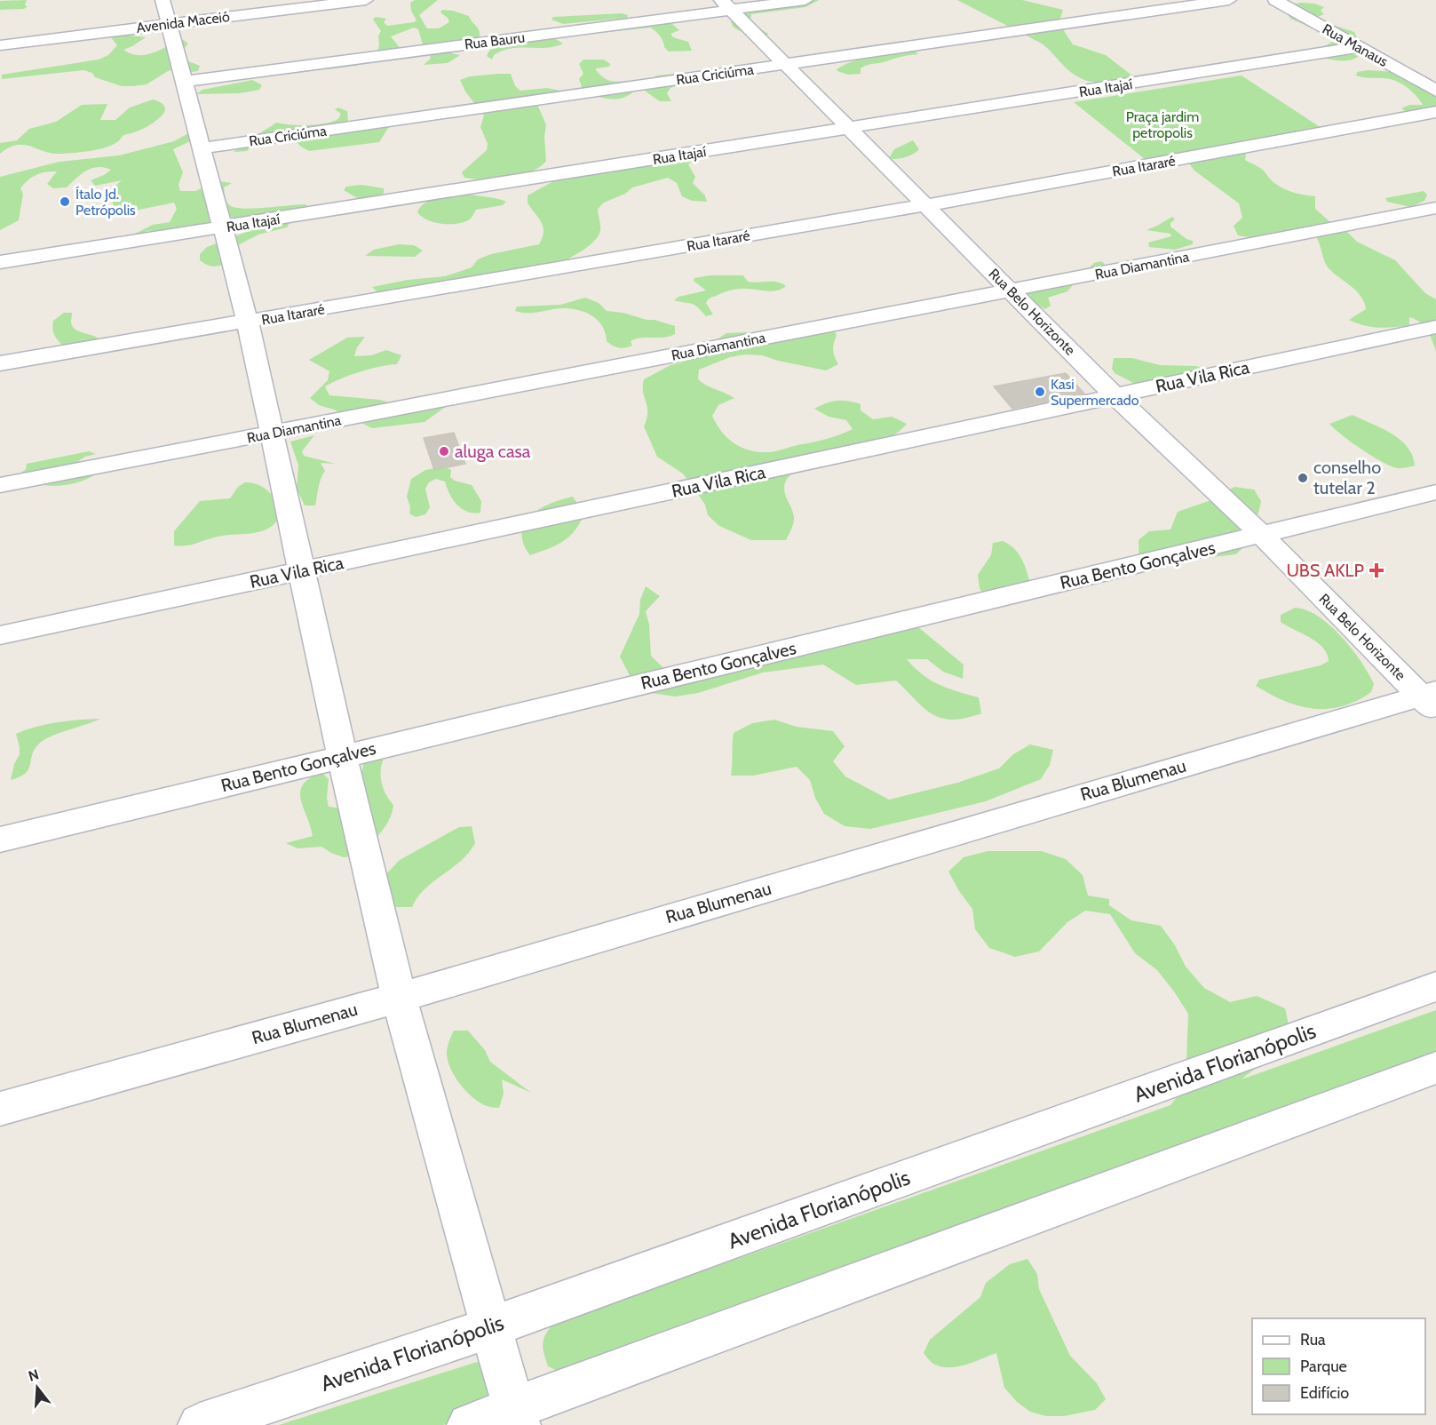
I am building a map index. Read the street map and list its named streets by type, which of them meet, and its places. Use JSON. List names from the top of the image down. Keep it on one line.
{"streets":{"street":["Avenida Maceió","Rua Bauru","Rua Manaus","Rua Criciúma","Rua Itajaí","Rua Itararé","Rua Diamantina","Rua Belo Horizonte","Rua Vila Rica","Rua Bento Gonçalves","Rua Blumenau","Avenida Florianópolis"]},"crossings":[["Rua Bauru","Rua Belo Horizonte"],["Rua Manaus","Rua Itajaí"],["Rua Criciúma","Rua Belo Horizonte"],["Rua Itajaí","Rua Belo Horizonte"],["Rua Itararé","Rua Belo Horizonte"],["Rua Diamantina","Rua Belo Horizonte"],["Rua Belo Horizonte","Rua Vila Rica"],["Rua Belo Horizonte","Rua Bento Gonçalves"],["Rua Belo Horizonte","Rua Blumenau"]],"parks":["Praça jardim petropolis"],"places":{"other":["Ítalo Jd. Petrópolis","Kasi Supermercado","aluga casa","conselho tutelar 2"],"health":["UBS AKLP"]},"legend":["Rua","Parque","Edifício"],"north":"top"}
